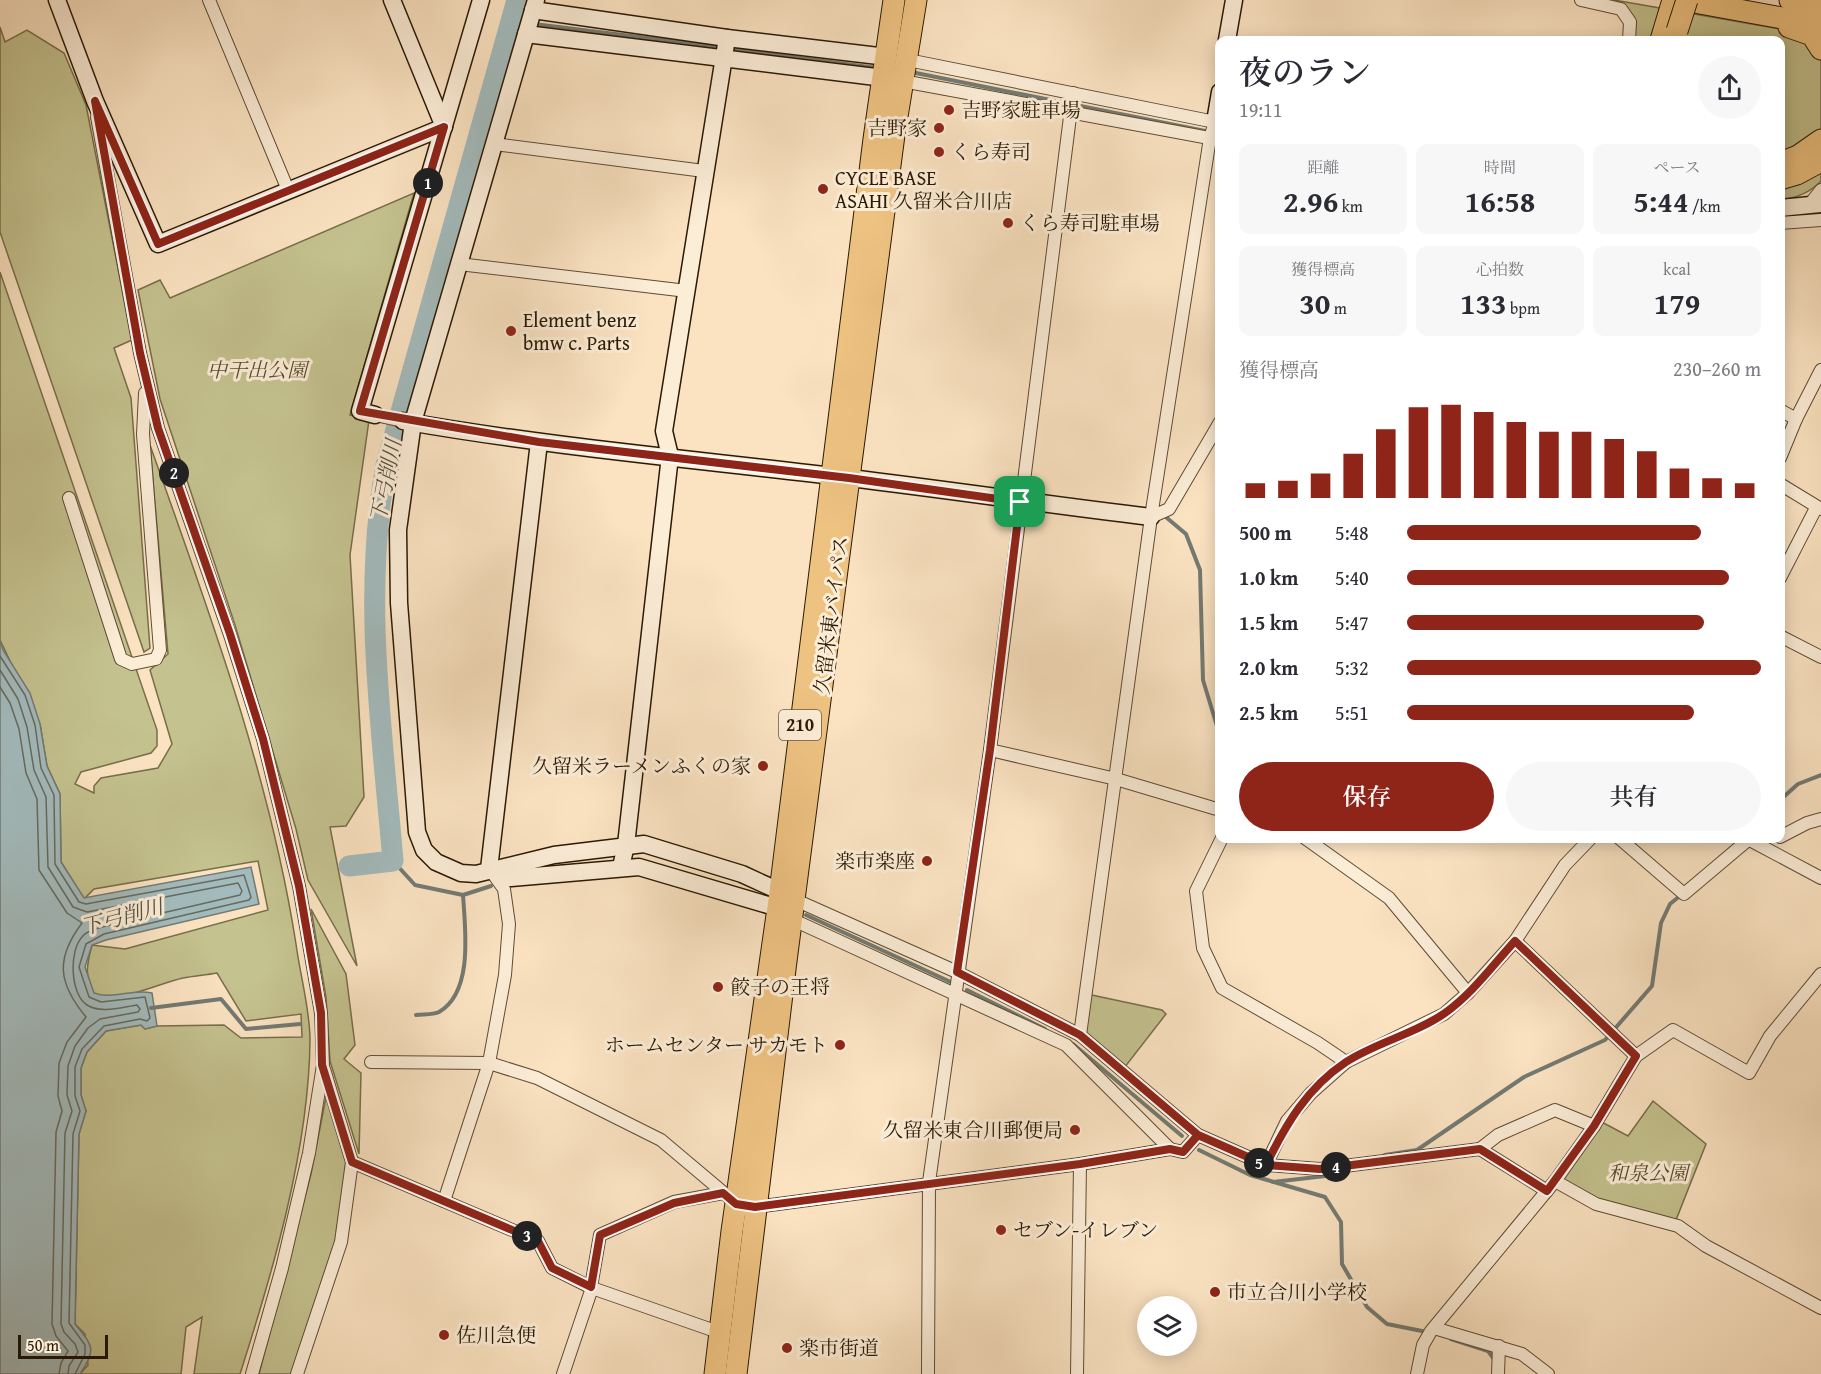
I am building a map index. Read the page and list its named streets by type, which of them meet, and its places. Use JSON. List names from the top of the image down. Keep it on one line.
{"streets":{"highway":["久留米東バイパス","210"]},"water":["下弓削川"],"parks":["中干出公園","和泉公園"],"places":["吉野家駐車場","吉野家","くら寿司","CYCLE BASE ASAHI 久留米合川店","くら寿司駐車場","Element benz bmw c. Parts","久留米ラーメンふくの家","楽市楽座","餃子の王将","ホームセンター サカモト","久留米東合川郵便局","セブン-イレブン","市立合川小学校","佐川急便","楽市街道"],"scale_bar":"50 m","page":{"heading":["夜のラン","19:11"],"stats":[["距離","2.96 km"],["時間","16:58"],["ペース","5:44 /km"],["獲得標高","30 m"],["心拍数","133 bpm"],["kcal","179"]],"pins":["1","2","5","4","3"],"chart":["獲得標高","230–260 m"],"list":[{"name":"500 m","note":"5:48"},{"name":"1.0 km","note":"5:40"},{"name":"1.5 km","note":"5:47"},{"name":"2.0 km","note":"5:32"},{"name":"2.5 km","note":"5:51"}],"buttons":["保存","共有"],"scale":"50 m"}}
